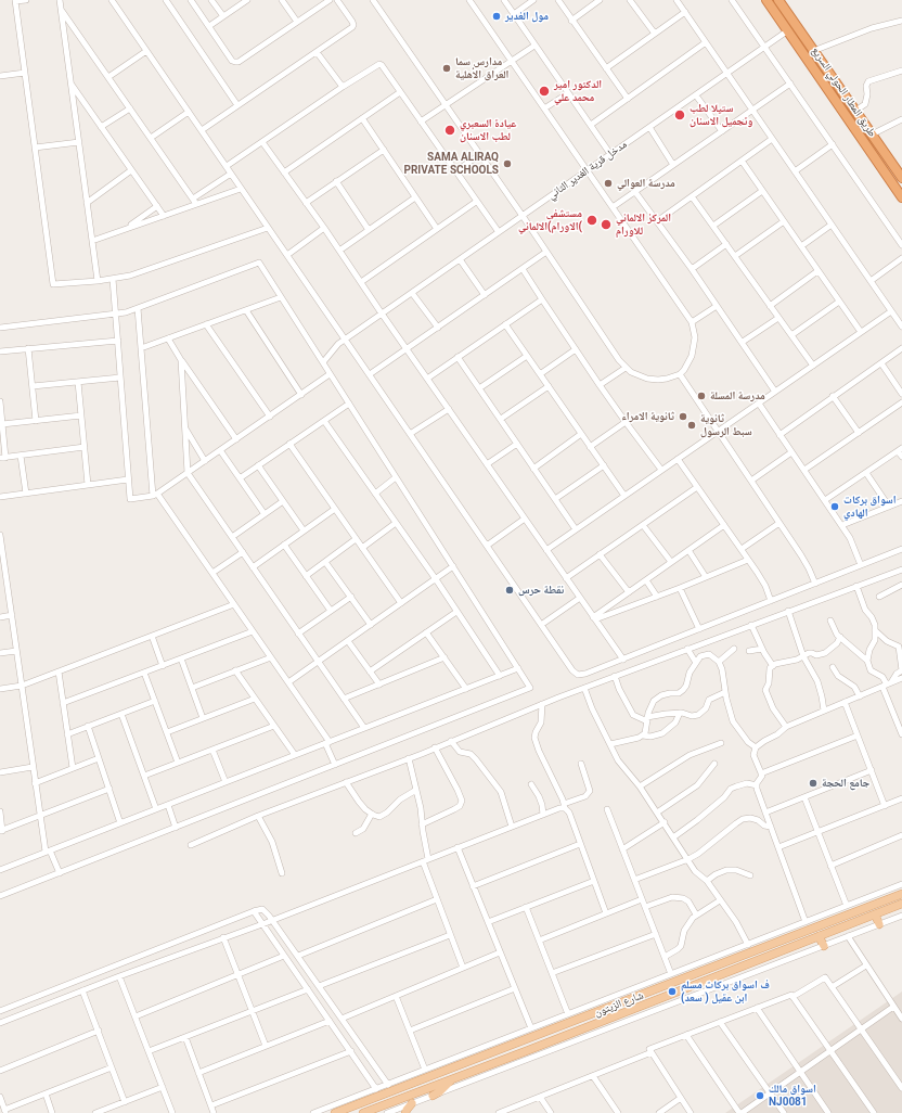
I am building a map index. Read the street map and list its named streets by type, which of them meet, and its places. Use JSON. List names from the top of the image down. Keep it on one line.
{"streets":{"highway":["طريق المطار الحولي السريع"],"main road":["شارع الزيتون"],"street":["مدخل قرية الغدير الثاني"]},"crossings":[["طريق المطار الحولي السريع","مدخل قرية الغدير الثاني"]],"places":["مول الغدير","مدارس سما العراق الأهلية","الدكتور امير محمد علي","ستيلا لطب وتجميل الاسنان","عيادة السعبري لطب الاسنان","SAMA ALIRAQ PRIVATE SCHOOLS","مدرسة العوالي","مستشفى الاورام)الالماني(","المركز الالماني للاورام","مدرسة المسلة","ثانوية الامراء","ثانوية سبط الرسول","اسواق بركات الهادي","نقطة حرس","جامع الحجة","ف اسواق بركات مسلم ابن عقيل ( سعد)","اسواق مالك NJ0081"]}
